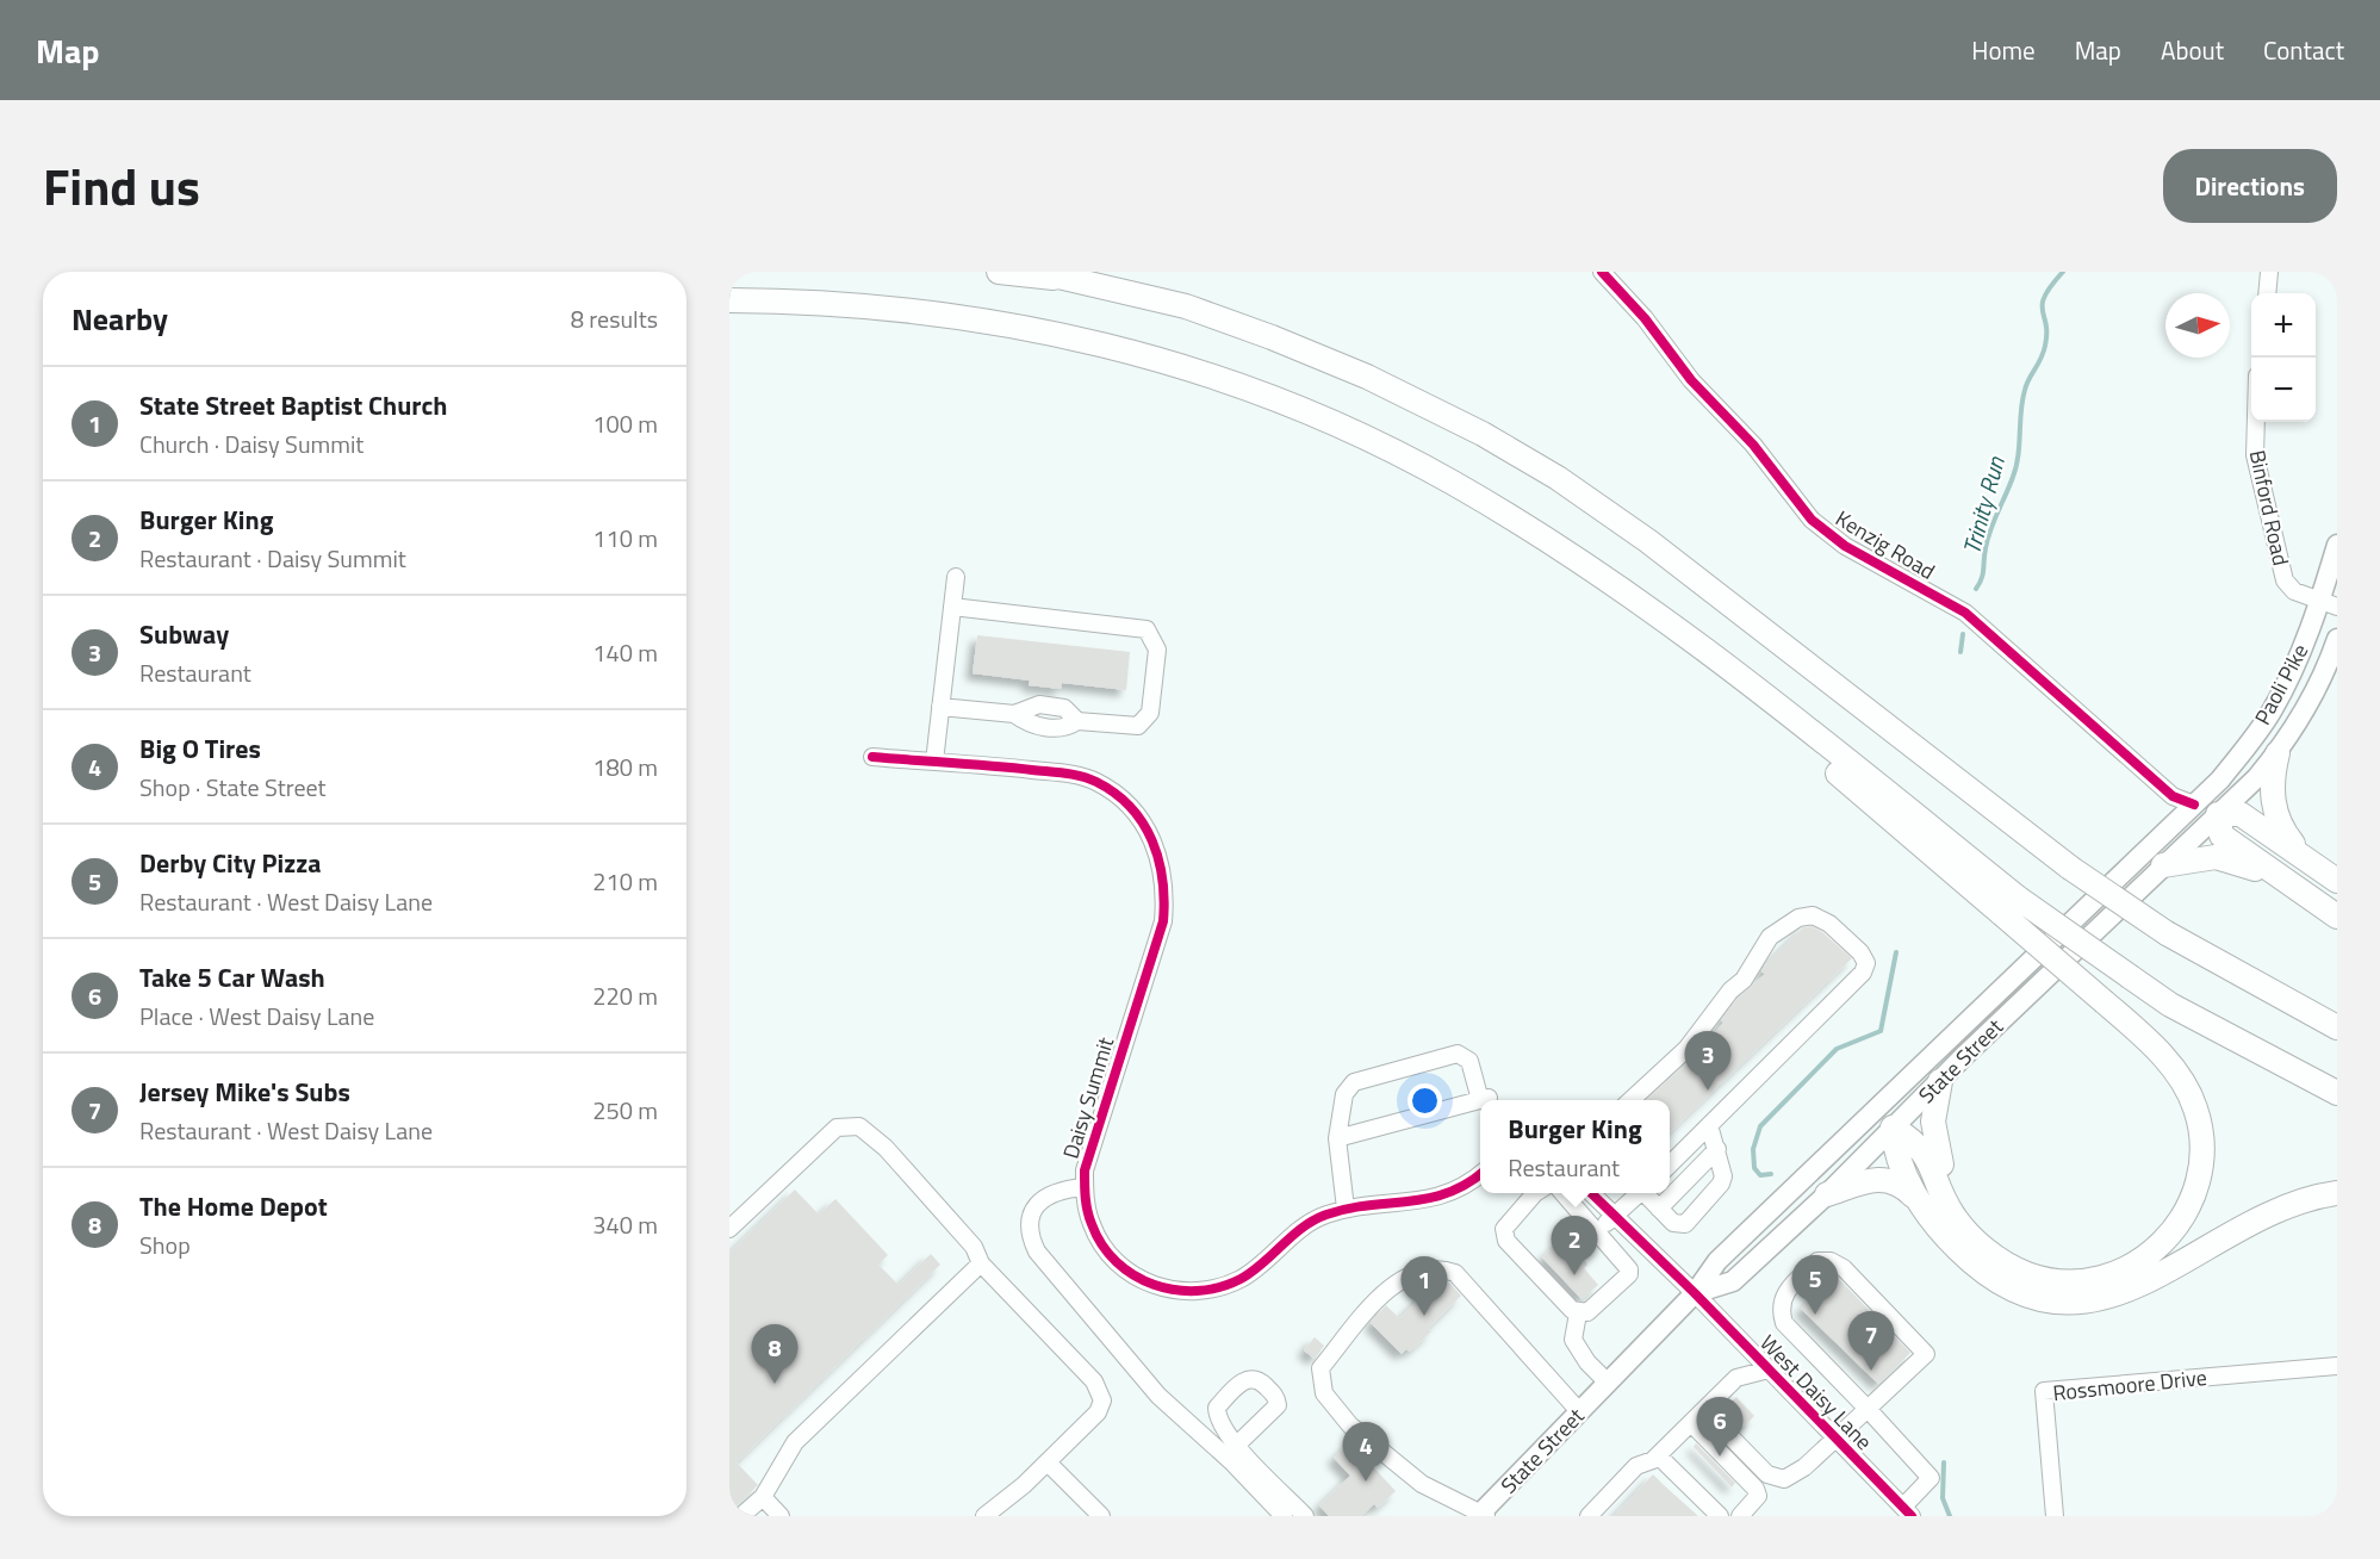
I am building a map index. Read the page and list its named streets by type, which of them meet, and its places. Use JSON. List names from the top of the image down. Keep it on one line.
{"streets":{"main road":["Paoli Pike","State Street"],"street":["Binford Road","Kenzig Road","Daisy Summit","Rossmoore Drive","West Daisy Lane"]},"crossings":[["Binford Road","Paoli Pike"],["Kenzig Road","Paoli Pike"],["Kenzig Road","State Street"],["Paoli Pike","State Street"],["State Street","West Daisy Lane"]],"water":["Trinity Run"],"north":"right","page":{"header":"Map","nav":["Home","Map","About","Contact"],"title":"Find us","buttons":"Directions","heading":["Nearby","8 results"],"map_buttons":["+","−"],"list":[{"mark":"1","name":"State Street Baptist Church","note":"Church · Daisy Summit","value":"100 m"},{"mark":"2","name":"Burger King","note":"Restaurant · Daisy Summit","value":"110 m"},{"mark":"3","name":"Subway","note":"Restaurant","value":"140 m"},{"mark":"4","name":"Big O Tires","note":"Shop · State Street","value":"180 m"},{"mark":"5","name":"Derby City Pizza","note":"Restaurant · West Daisy Lane","value":"210 m"},{"mark":"6","name":"Take 5 Car Wash","note":"Place · West Daisy Lane","value":"220 m"},{"mark":"7","name":"Jersey Mike's Subs","note":"Restaurant · West Daisy Lane","value":"250 m"},{"mark":"8","name":"The Home Depot","note":"Shop","value":"340 m"}],"pins":["3","2","5","1","7","8","6","4"],"popup":["Burger King","Restaurant"]}}
